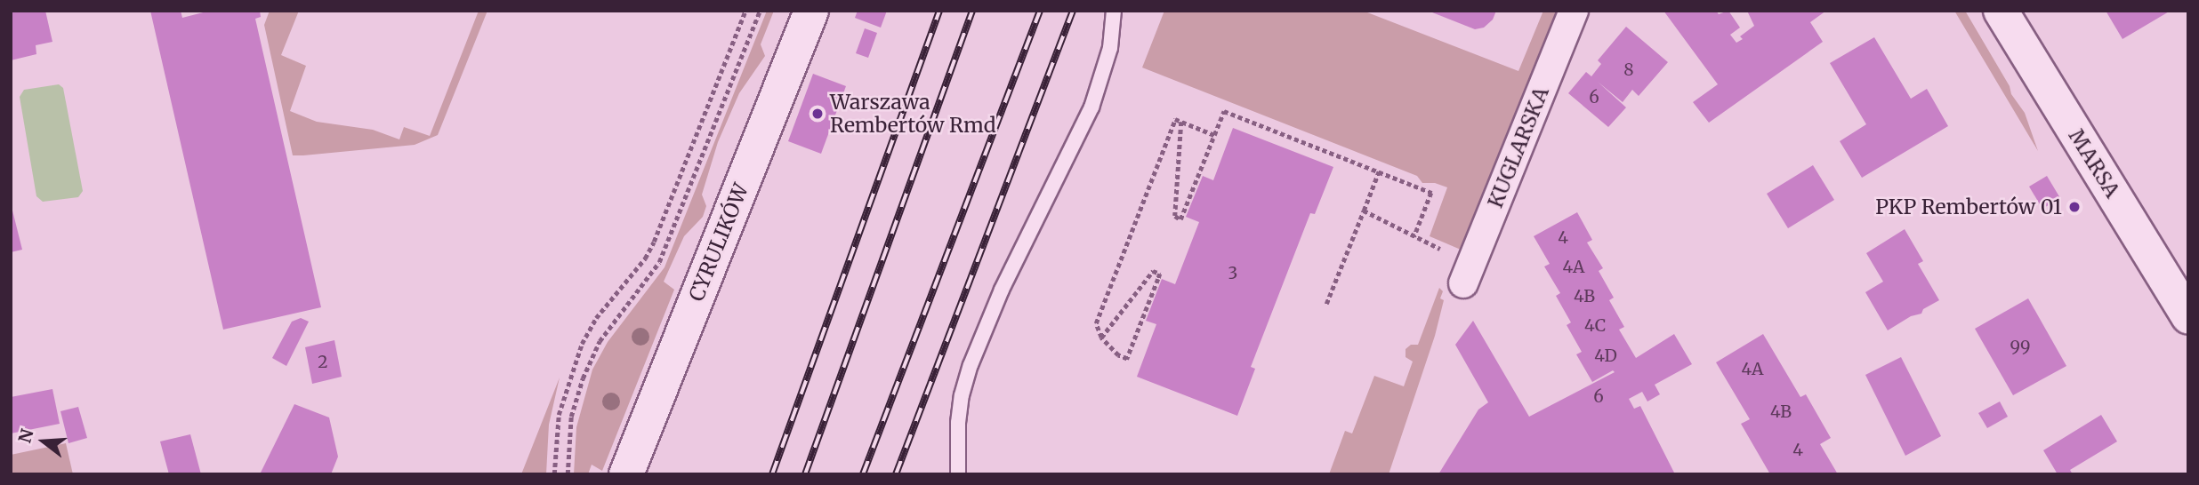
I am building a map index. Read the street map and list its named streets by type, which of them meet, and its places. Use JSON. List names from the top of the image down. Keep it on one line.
{"streets":{"main road":["MARSA","CYRULIKÓW"],"street":["KUGLARSKA"]},"places":["Warszawa Rembertów Rmd","PKP Rembertów 01"],"house_numbers":["8","6","4","4A","3","4B","4C","99","4D","2","4A","6","4B","4"],"north":"left"}
